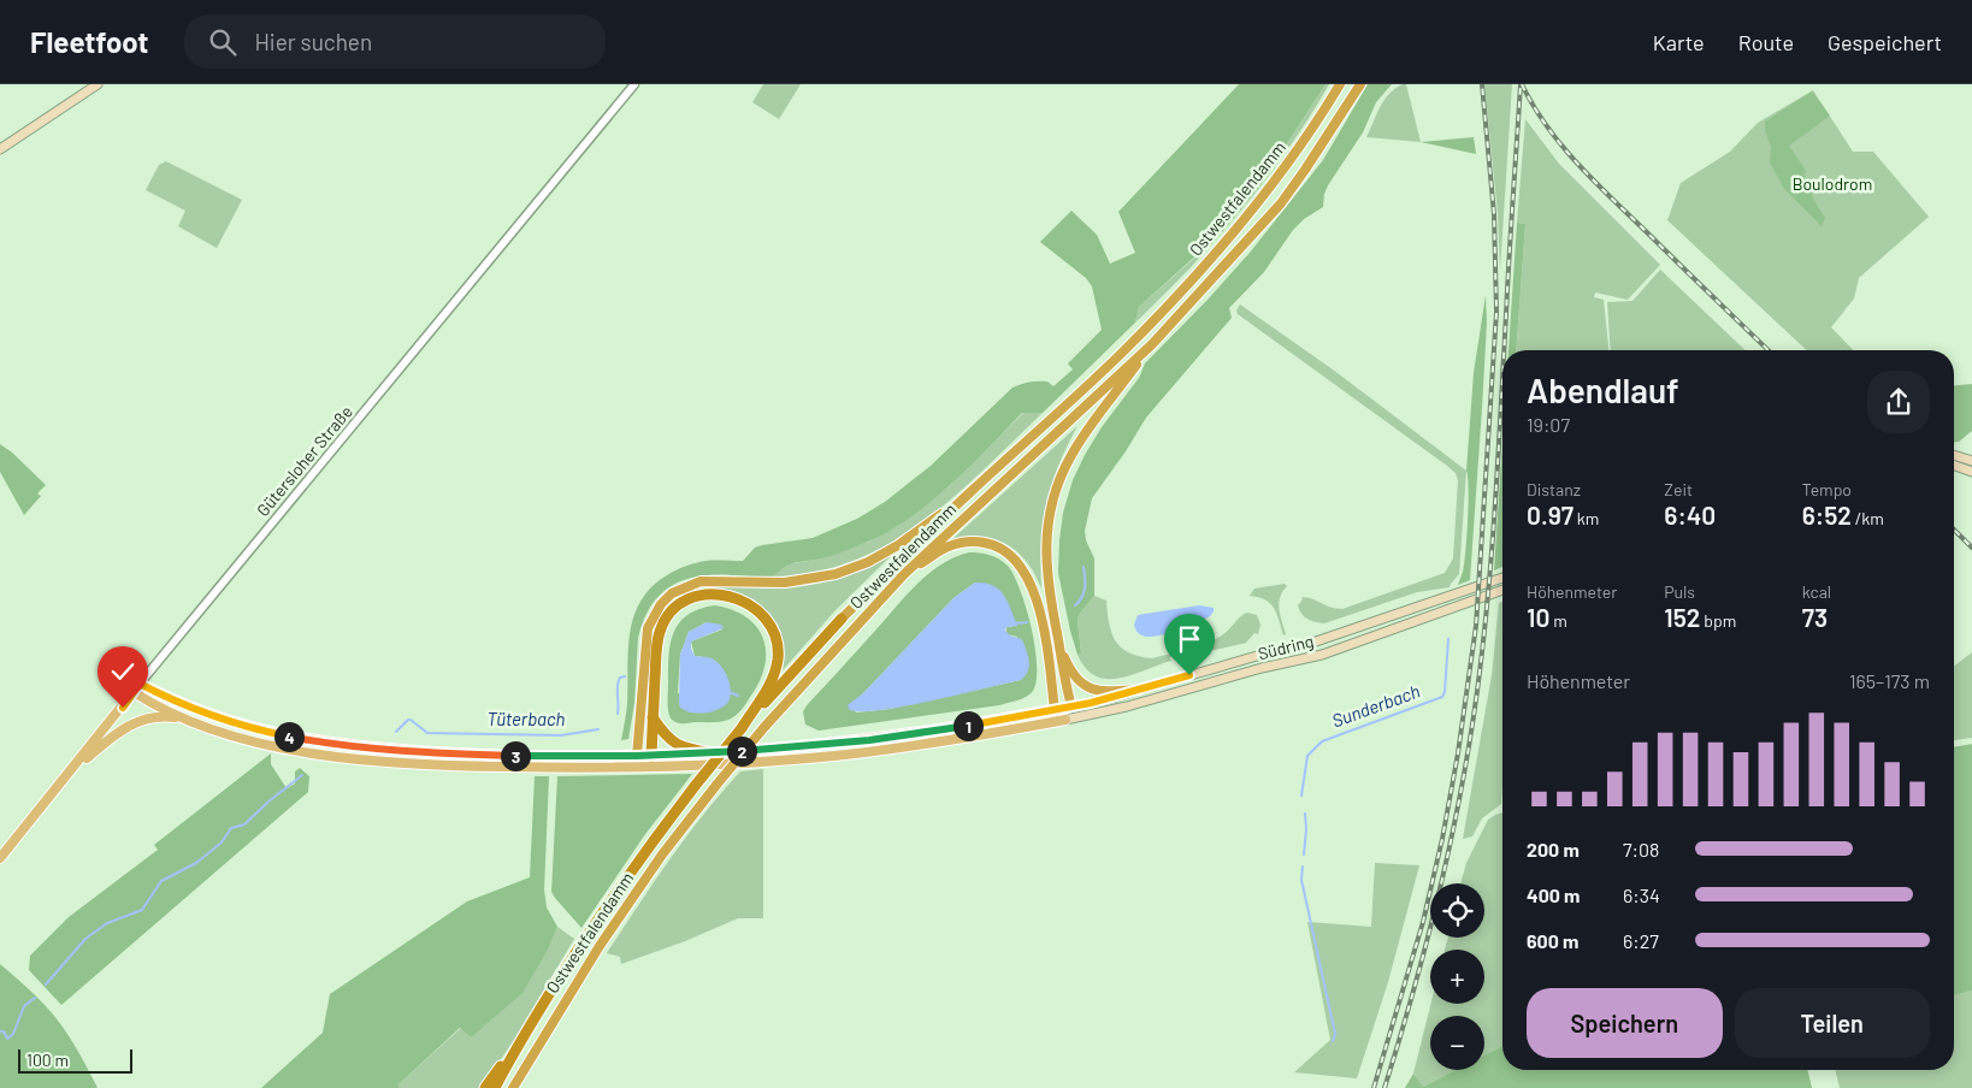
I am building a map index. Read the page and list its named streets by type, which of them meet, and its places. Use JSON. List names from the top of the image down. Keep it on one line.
{"streets":{"highway":["Ostwestfalendamm"],"main road":["Gütersloher Straße","Südring"]},"crossings":[["Gütersloher Straße","Südring"]],"water":["Sunderbach","Tüterbach"],"parks":["Boulodrom"],"scale_bar":"100 m","page":{"header":"Fleetfoot","search":"Hier suchen","nav":["Karte","Route","Gespeichert"],"heading":["Abendlauf","19:07"],"stats":[["Distanz","0.97 km"],["Zeit","6:40"],["Tempo","6:52 /km"],["Höhenmeter","10 m"],["Puls","152 bpm"],["kcal","73"]],"chart":["Höhenmeter","165–173 m"],"pins":["1","4","2","3"],"list":[{"name":"200 m","note":"7:08"},{"name":"400 m","note":"6:34"},{"name":"600 m","note":"6:27"}],"map_buttons":["+","−"],"buttons":["Speichern","Teilen"],"scale":"100 m"}}
